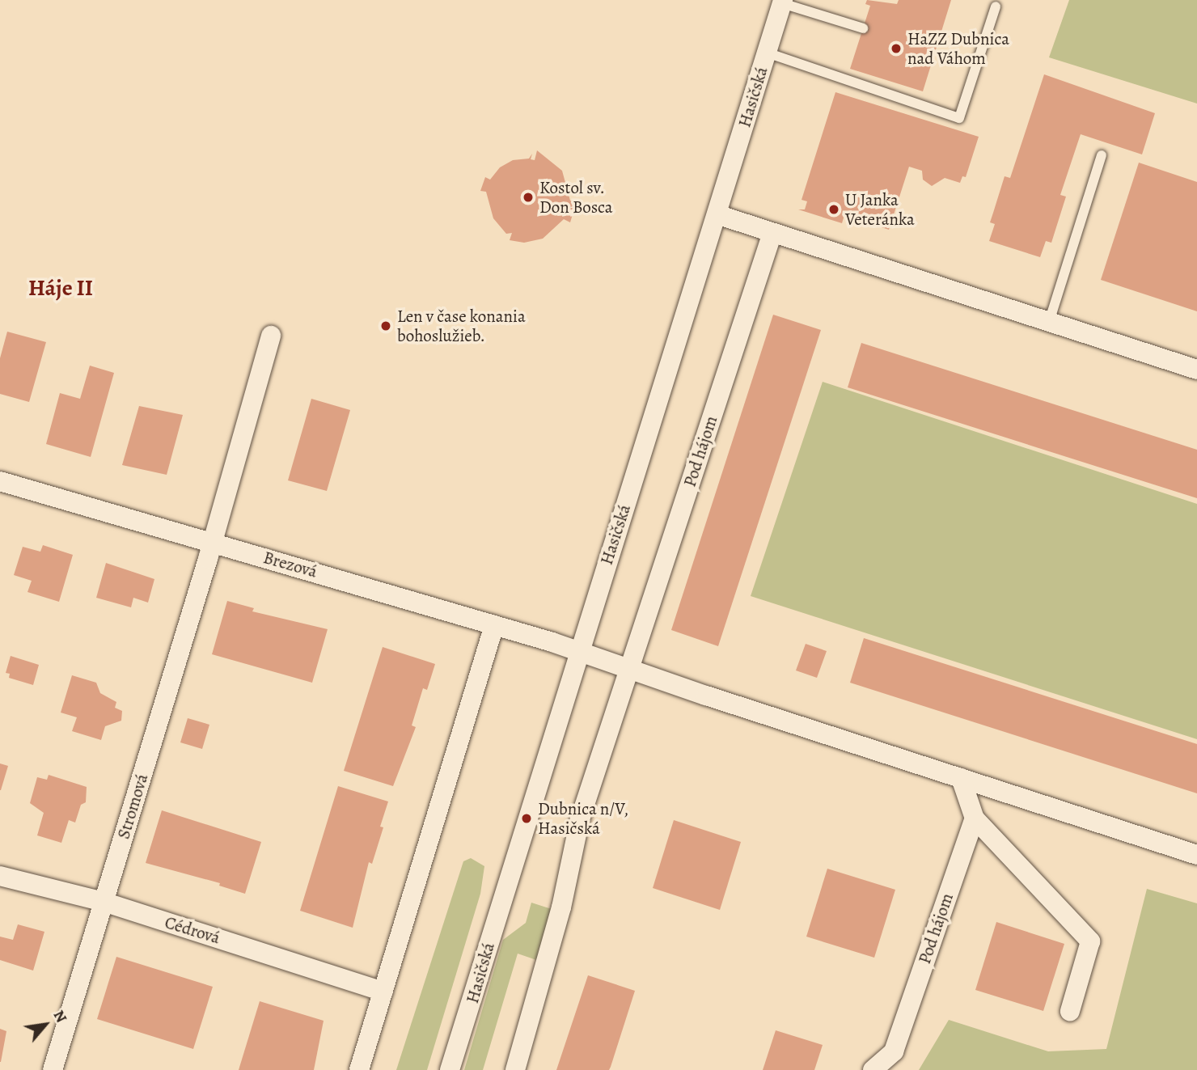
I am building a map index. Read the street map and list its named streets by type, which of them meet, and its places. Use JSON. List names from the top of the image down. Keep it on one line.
{"streets":{"street":["Hasičská","Pod hájom","Brezová","Stromová","Cédrová"]},"crossings":[["Hasičská","Brezová"],["Brezová","Stromová"],["Stromová","Cédrová"]],"districts":["Háje II"],"places":["HaZZ Dubnica nad Váhom","Kostol sv. Don Bosca","U Janka Veteránka","Len v čase konania bohoslužieb.","Dubnica n/V, Hasičská"],"north":"top right"}
